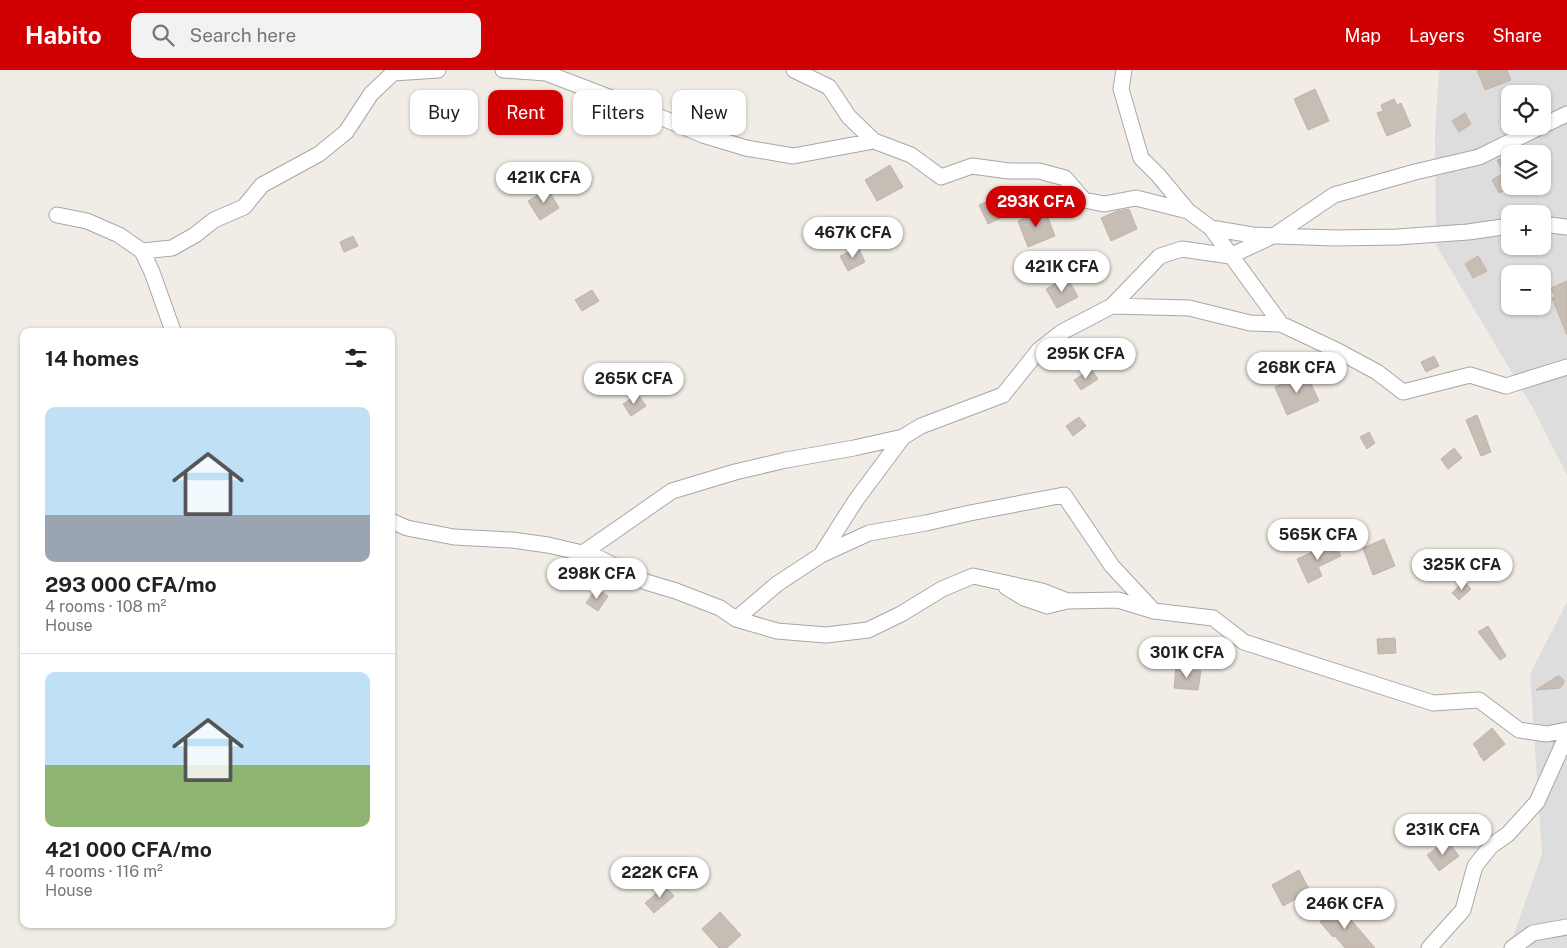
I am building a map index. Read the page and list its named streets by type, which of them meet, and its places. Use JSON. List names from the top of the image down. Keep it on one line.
{"page":{"header":"Habito","search":"Search here","nav":["Map","Layers","Share"],"map_buttons":["+","−"],"chip":["Buy","Rent","Filters","New"],"price":["421K CFA","293K CFA","467K CFA","421K CFA","295K CFA","268K CFA","265K CFA","565K CFA","325K CFA","298K CFA","301K CFA","231K CFA","222K CFA","246K CFA"],"heading":"14 homes","list":[{"name":"293 000 CFA/mo","note":"4 rooms · 108 m² · House"},{"name":"421 000 CFA/mo","note":"4 rooms · 116 m² · House"}]}}
